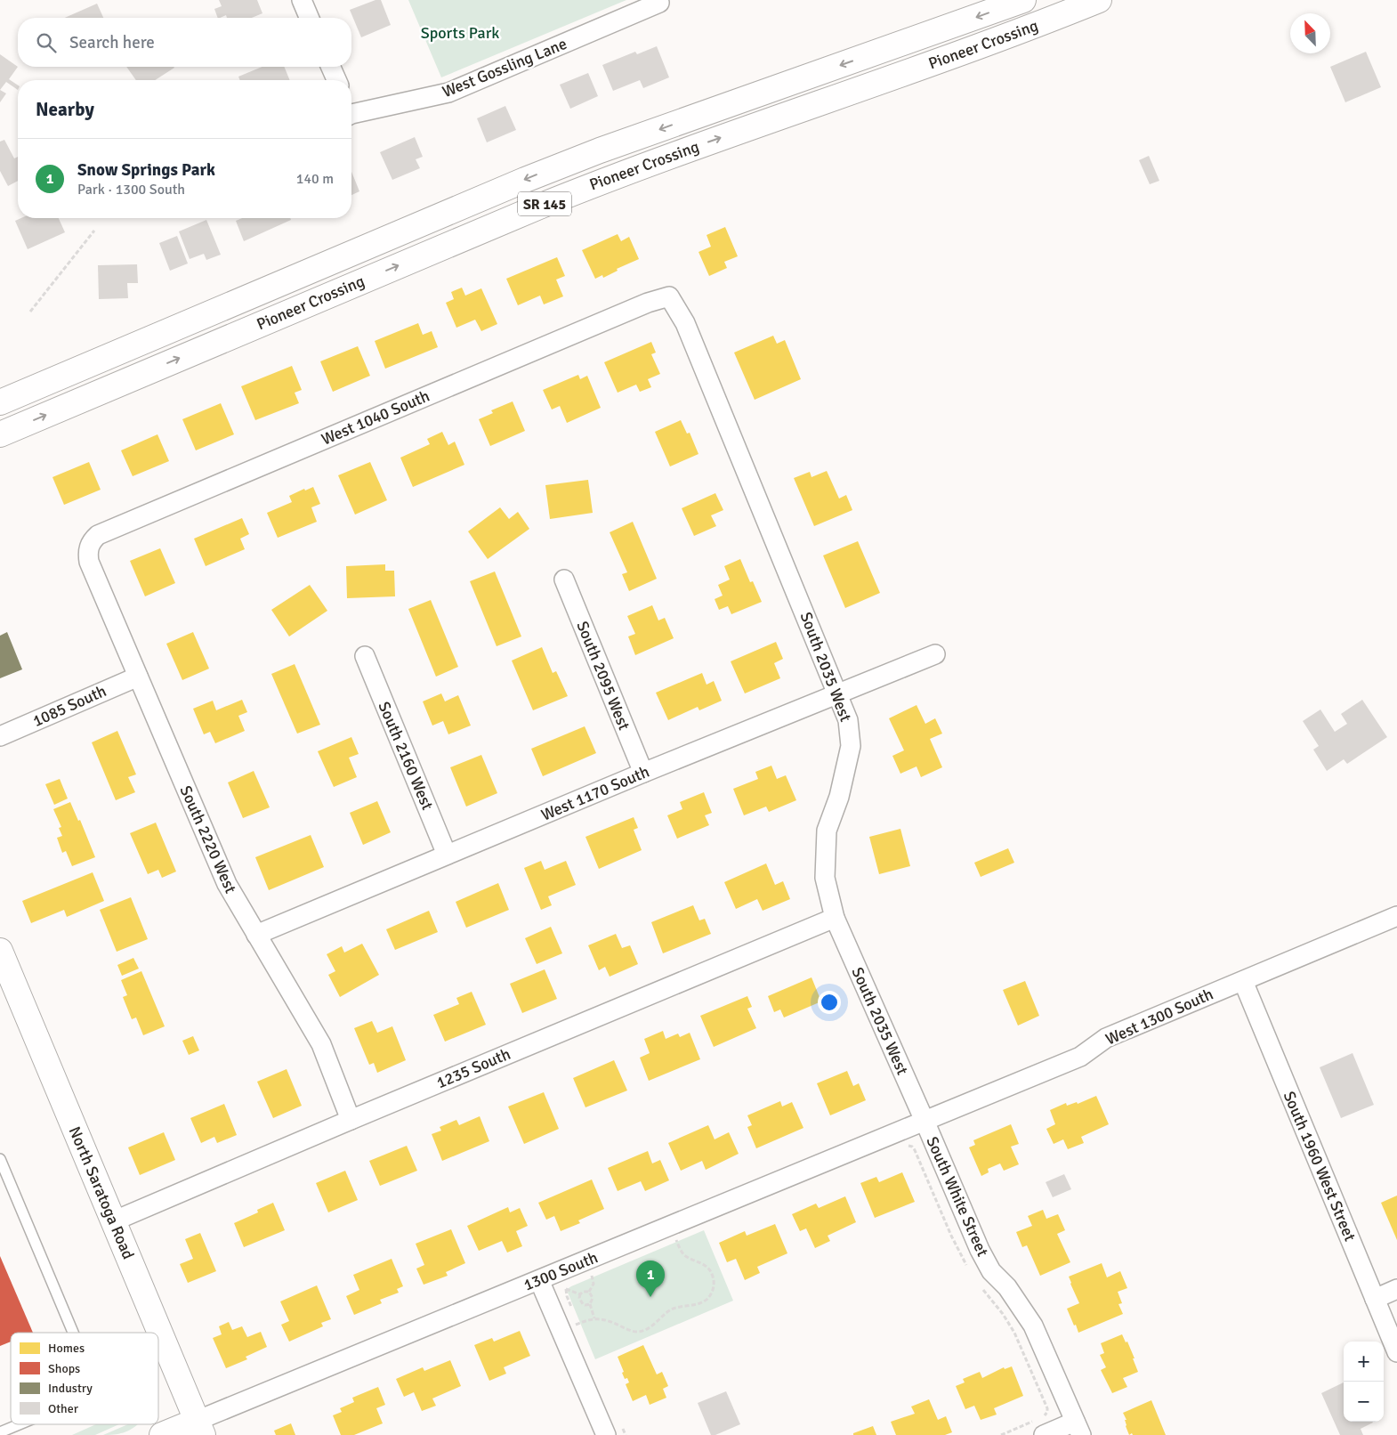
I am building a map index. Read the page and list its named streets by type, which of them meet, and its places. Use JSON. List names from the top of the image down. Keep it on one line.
{"streets":{"main road":["Pioneer Crossing","SR 145","North Saratoga Road"],"street":["West Gossling Lane","West 1040 South","South 2035 West","South 2095 West","1085 South","South 2160 West","West 1170 South","South 2220 West","West 1300 South","1235 South","South 1960 West Street","South White Street","1300 South"]},"crossings":[["West 1040 South","South 2035 West"],["West 1040 South","South 2220 West"],["South 2035 West","West 1170 South"],["South 2035 West","West 1300 South"],["South 2035 West","1235 South"],["South 2035 West","South White Street"],["South 2035 West","1300 South"],["South 2095 West","West 1170 South"],["1085 South","South 2220 West"],["South 2160 West","West 1170 South"],["West 1170 South","South 2220 West"],["South 2220 West","1235 South"],["West 1300 South","South 1960 West Street"],["West 1300 South","South White Street"],["West 1300 South","1300 South"],["1235 South","North Saratoga Road"],["North Saratoga Road","1300 South"],["South White Street","1300 South"]],"parks":["Sports Park"],"legend":["Homes","Shops","Industry","Other"],"north":"top left","page":{"search":"Search here","heading":"Nearby","list":[{"mark":"1","name":"Snow Springs Park","note":"Park · 1300 South","value":"140 m"}],"pins":"1","map_buttons":["+","−"]}}
